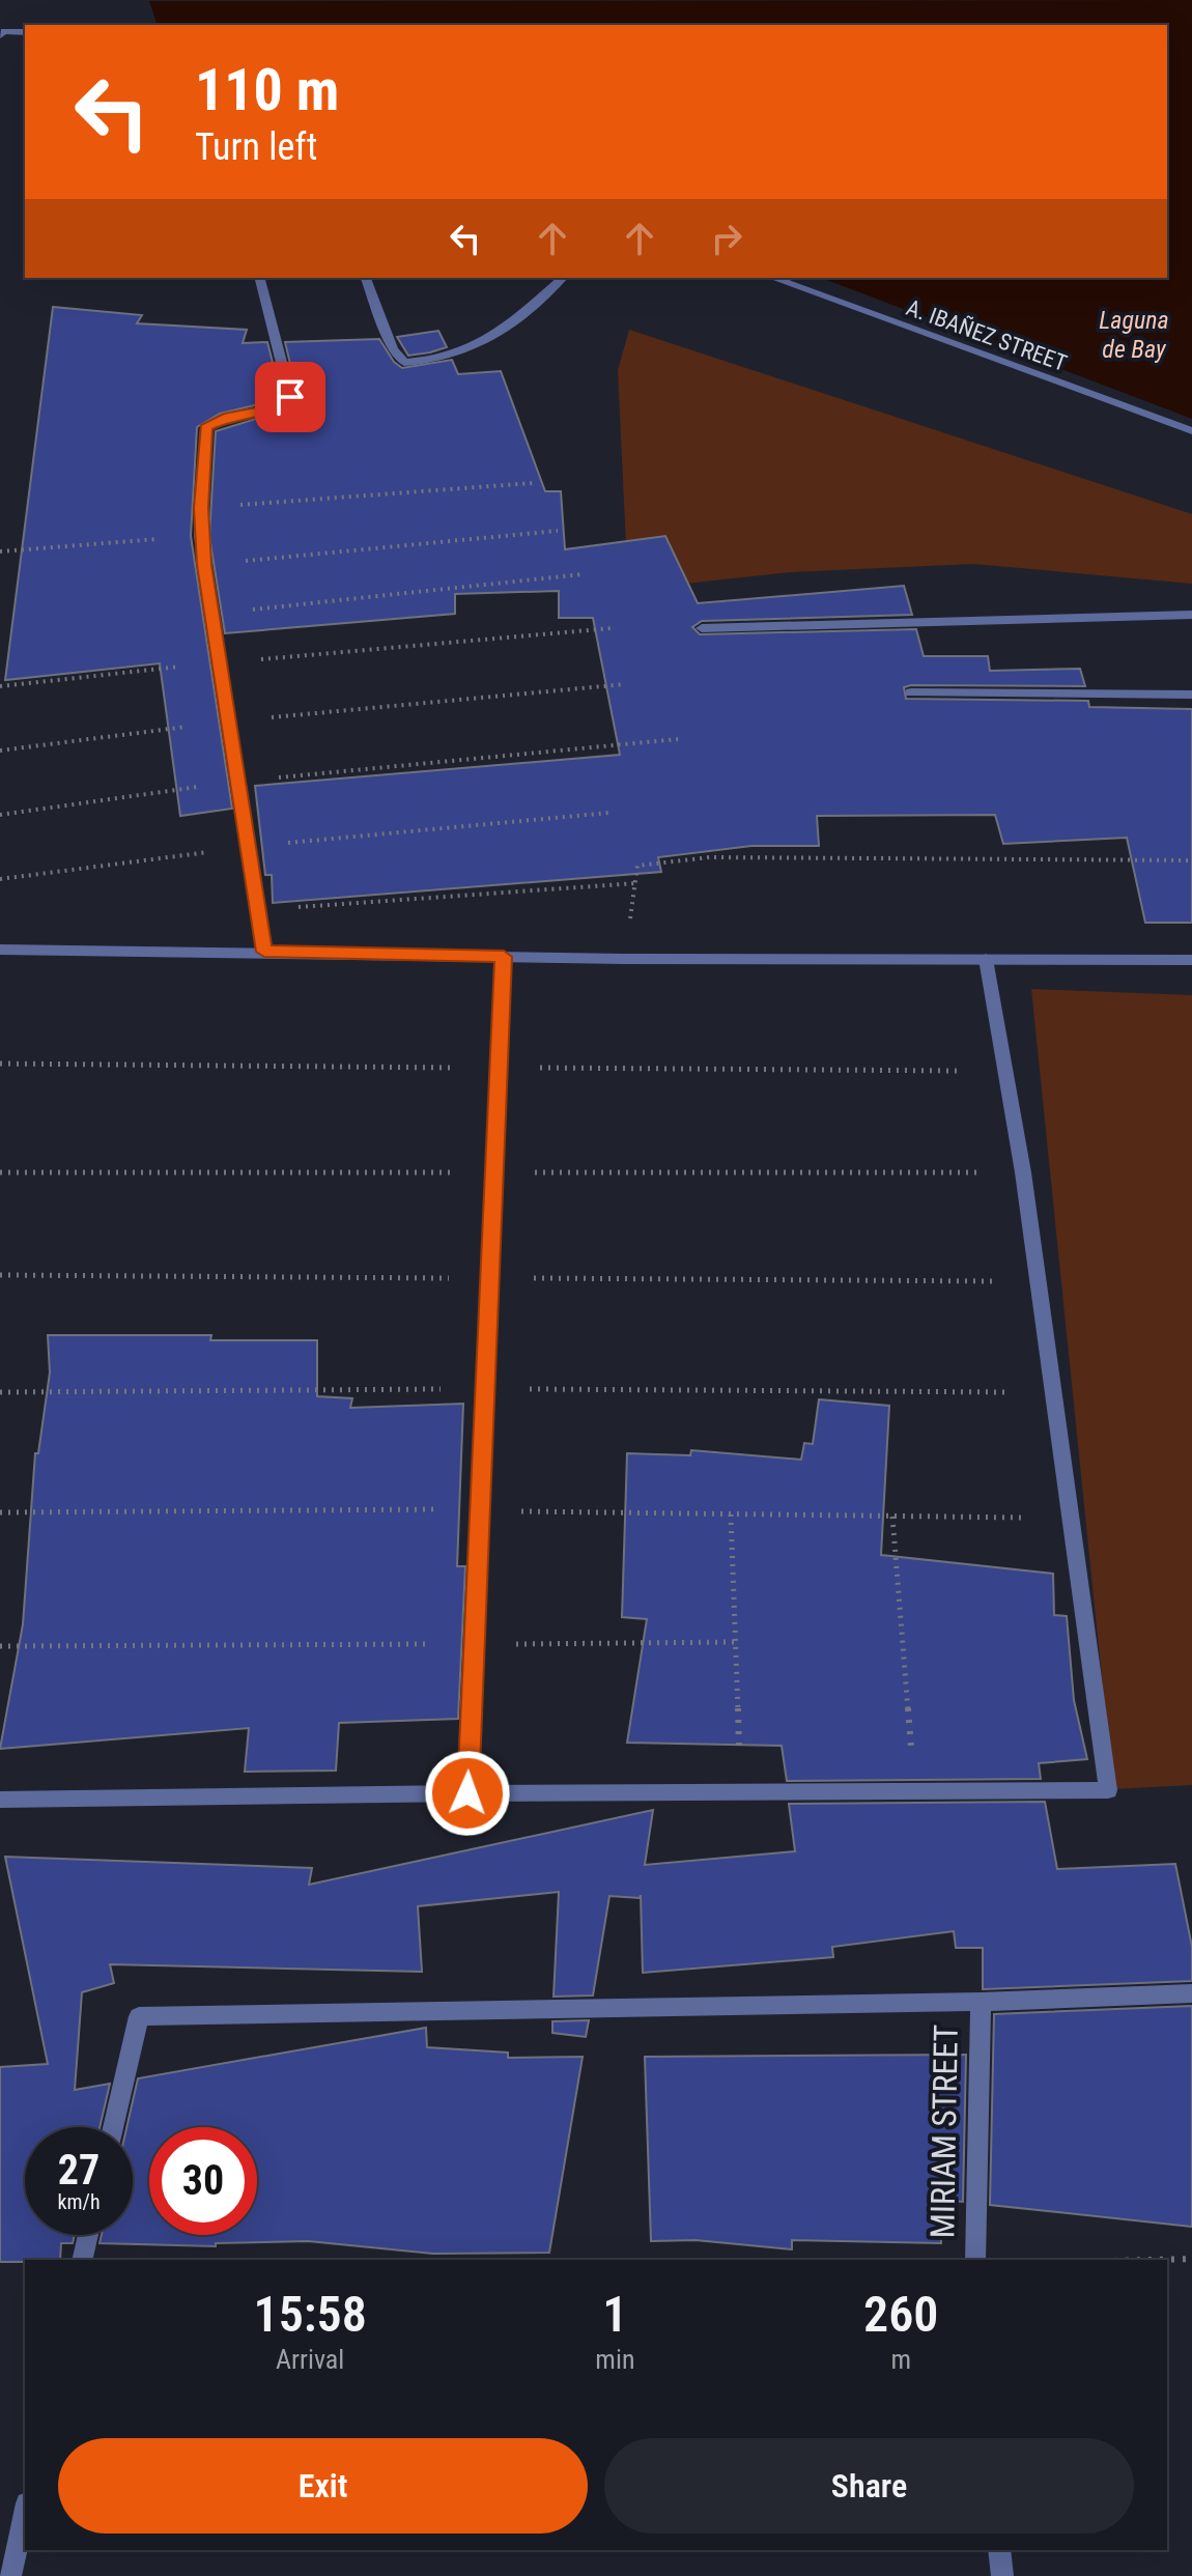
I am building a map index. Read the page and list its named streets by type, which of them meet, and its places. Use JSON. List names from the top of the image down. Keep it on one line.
{"streets":{"street":["A. IBAÑEZ STREET","MIRIAM STREET"]},"water":["Laguna de Bay"],"page":{"turn":["110 m","Turn left"],"speed":"27 km/h","limit":"30","eta":["15:58","Arrival","1","min","260","m"],"buttons":["Exit","Share"]}}
